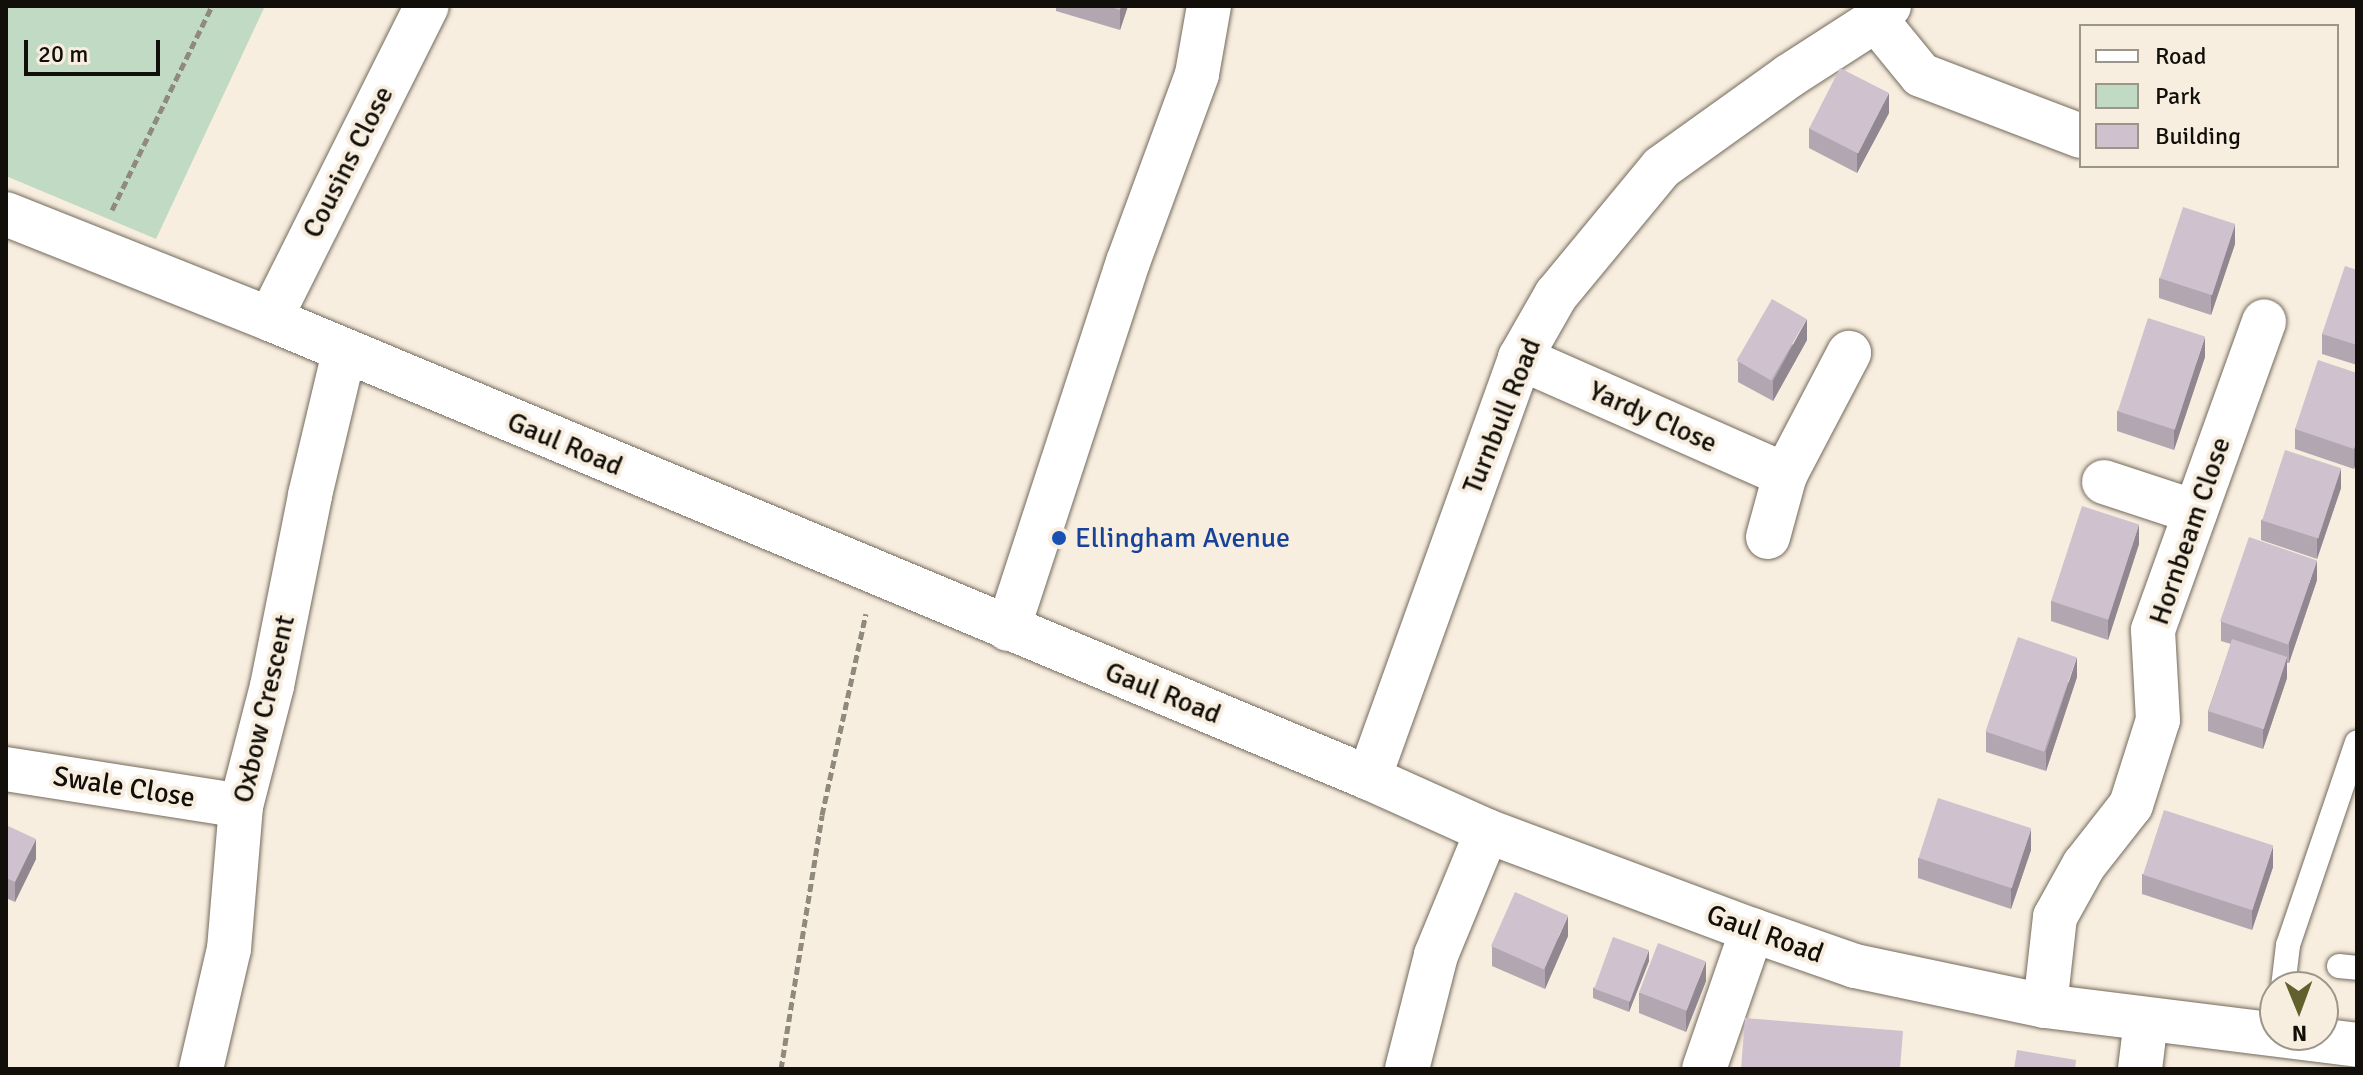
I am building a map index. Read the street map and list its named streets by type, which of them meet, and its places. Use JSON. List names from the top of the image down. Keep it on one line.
{"streets":{"street":["Cousins Close","Turnbull Road","Yardy Close","Gaul Road","Hornbeam Close","Oxbow Crescent","Swale Close"]},"crossings":[["Cousins Close","Gaul Road"],["Turnbull Road","Yardy Close"],["Turnbull Road","Gaul Road"],["Gaul Road","Hornbeam Close"],["Gaul Road","Oxbow Crescent"],["Oxbow Crescent","Swale Close"]],"places":["Ellingham Avenue"],"legend":["Road","Park","Building"],"scale_bar":"20 m","north":"bottom"}
